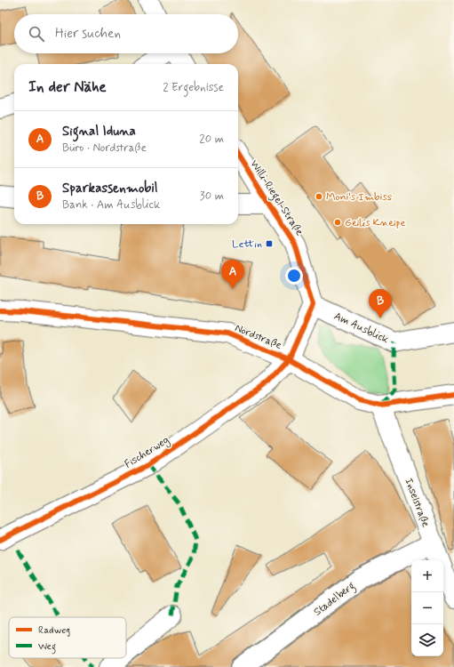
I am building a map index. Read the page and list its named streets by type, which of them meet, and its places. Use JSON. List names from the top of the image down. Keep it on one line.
{"streets":{"street":["Willi-Riegel-Straße","Am Ausblick","Nordstraße","Fischerweg","Inselstraße","Stadelberg"]},"crossings":[["Willi-Riegel-Straße","Am Ausblick"],["Nordstraße","Fischerweg"],["Nordstraße","Inselstraße"],["Inselstraße","Stadelberg"]],"places":{"other":["Moni's Imbiss","Geilis Kneipe"],"transit":["Lettin"]},"legend":["Radweg","Weg"],"page":{"search":"Hier suchen","heading":["In der Nähe","2 Ergebnisse"],"list":[{"mark":"A","name":"Signal Iduna","note":"Büro · Nordstraße","value":"20 m"},{"mark":"B","name":"Sparkassenmobil","note":"Bank · Am Ausblick","value":"30 m"}],"pins":["A","B"],"map_buttons":["+","−"]}}
